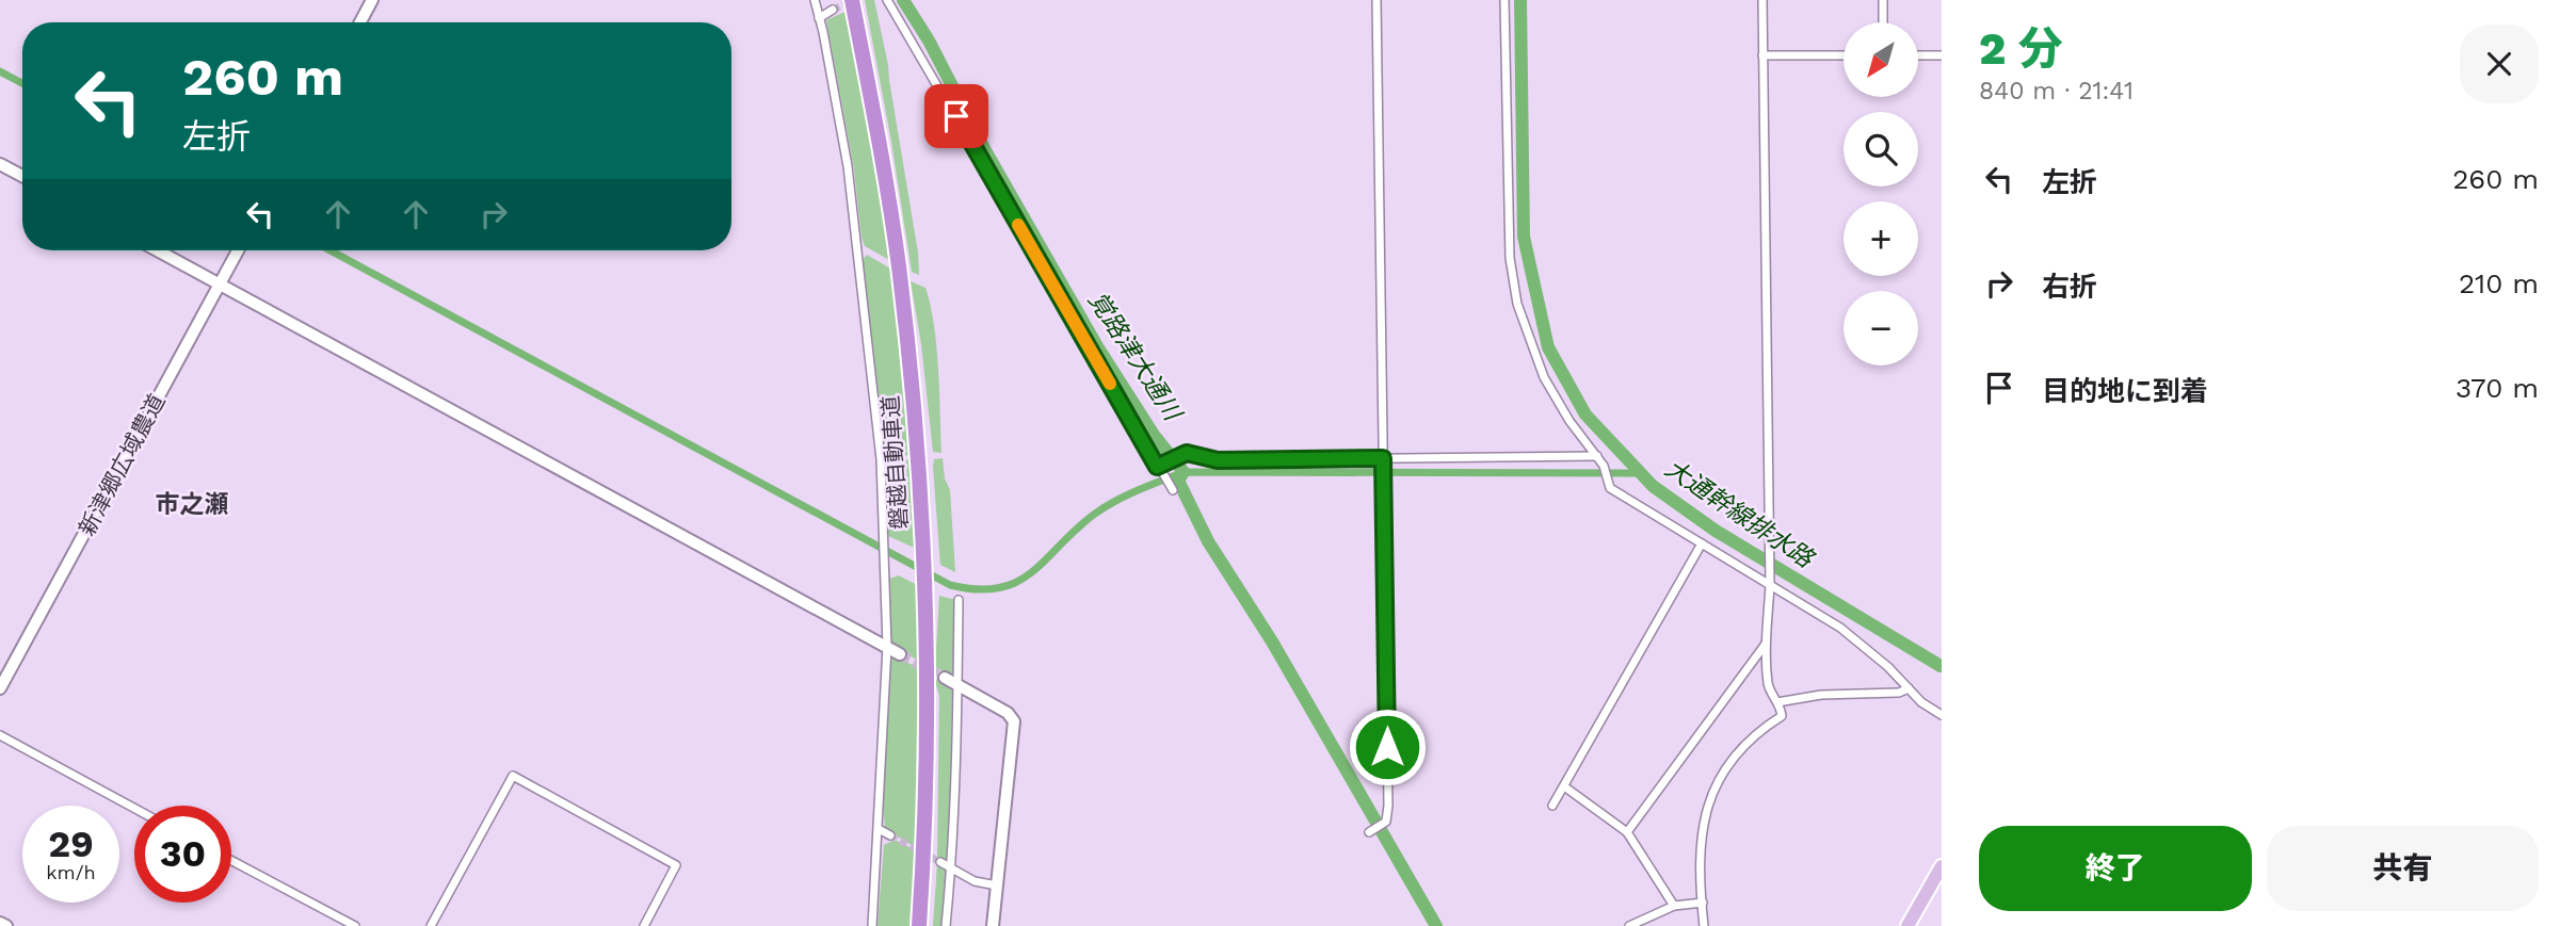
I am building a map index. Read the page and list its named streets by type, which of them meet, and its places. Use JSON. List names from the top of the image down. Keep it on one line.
{"streets":{"highway":["磐越自動車道"],"street":["新津郷広域農道"]},"districts":["市之瀬"],"water":["覚路津大通川","大通幹線排水路"],"north":"bottom left","page":{"heading":["2 分","840 m · 21:41"],"map_buttons":["+","−"],"turn":["260 m","左折"],"list":[{"name":"左折","value":"260 m"},{"name":"右折","value":"210 m"},{"name":"目的地に到着","value":"370 m"}],"speed":"29 km/h","limit":"30","buttons":["終了","共有"]}}
